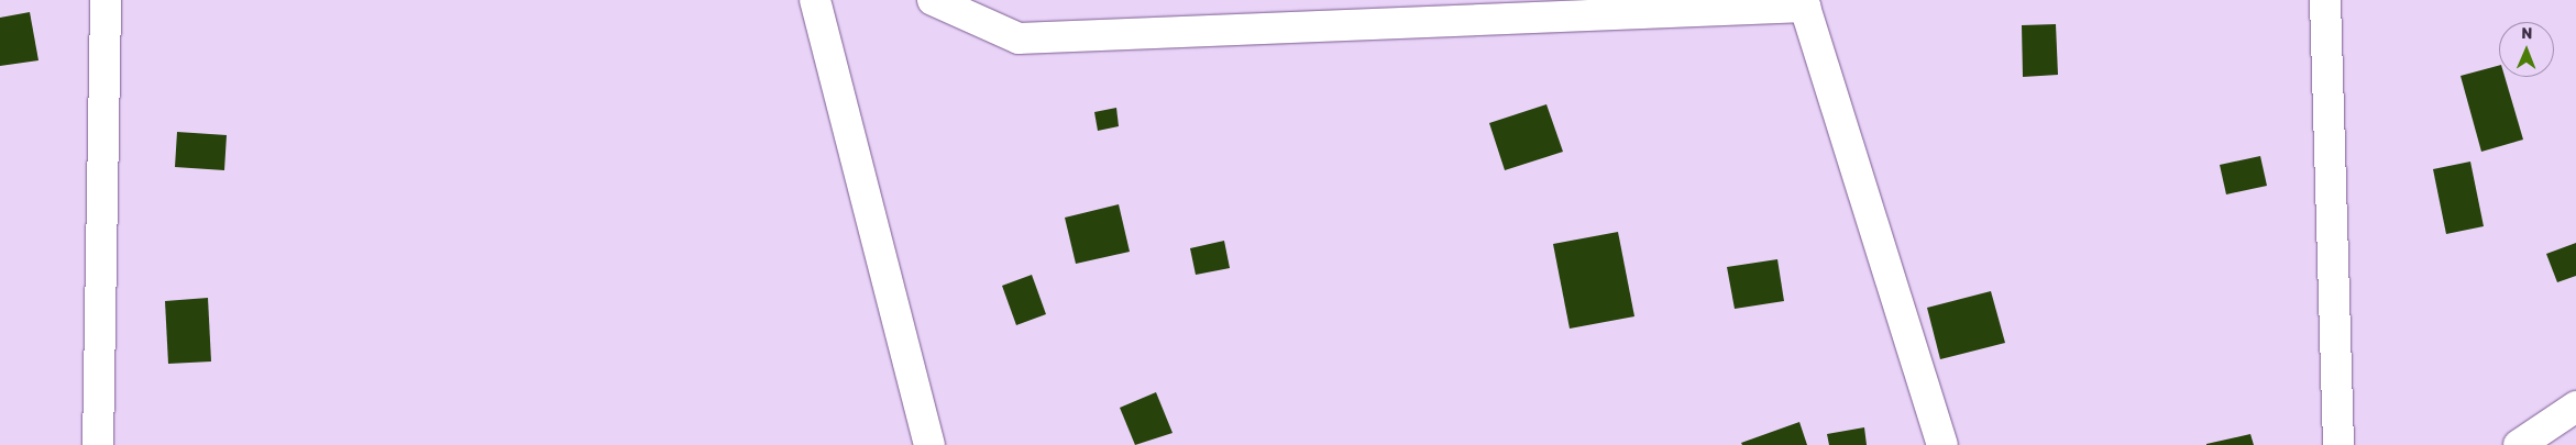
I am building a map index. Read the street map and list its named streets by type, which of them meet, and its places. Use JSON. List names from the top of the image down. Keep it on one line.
{"north":"top"}
